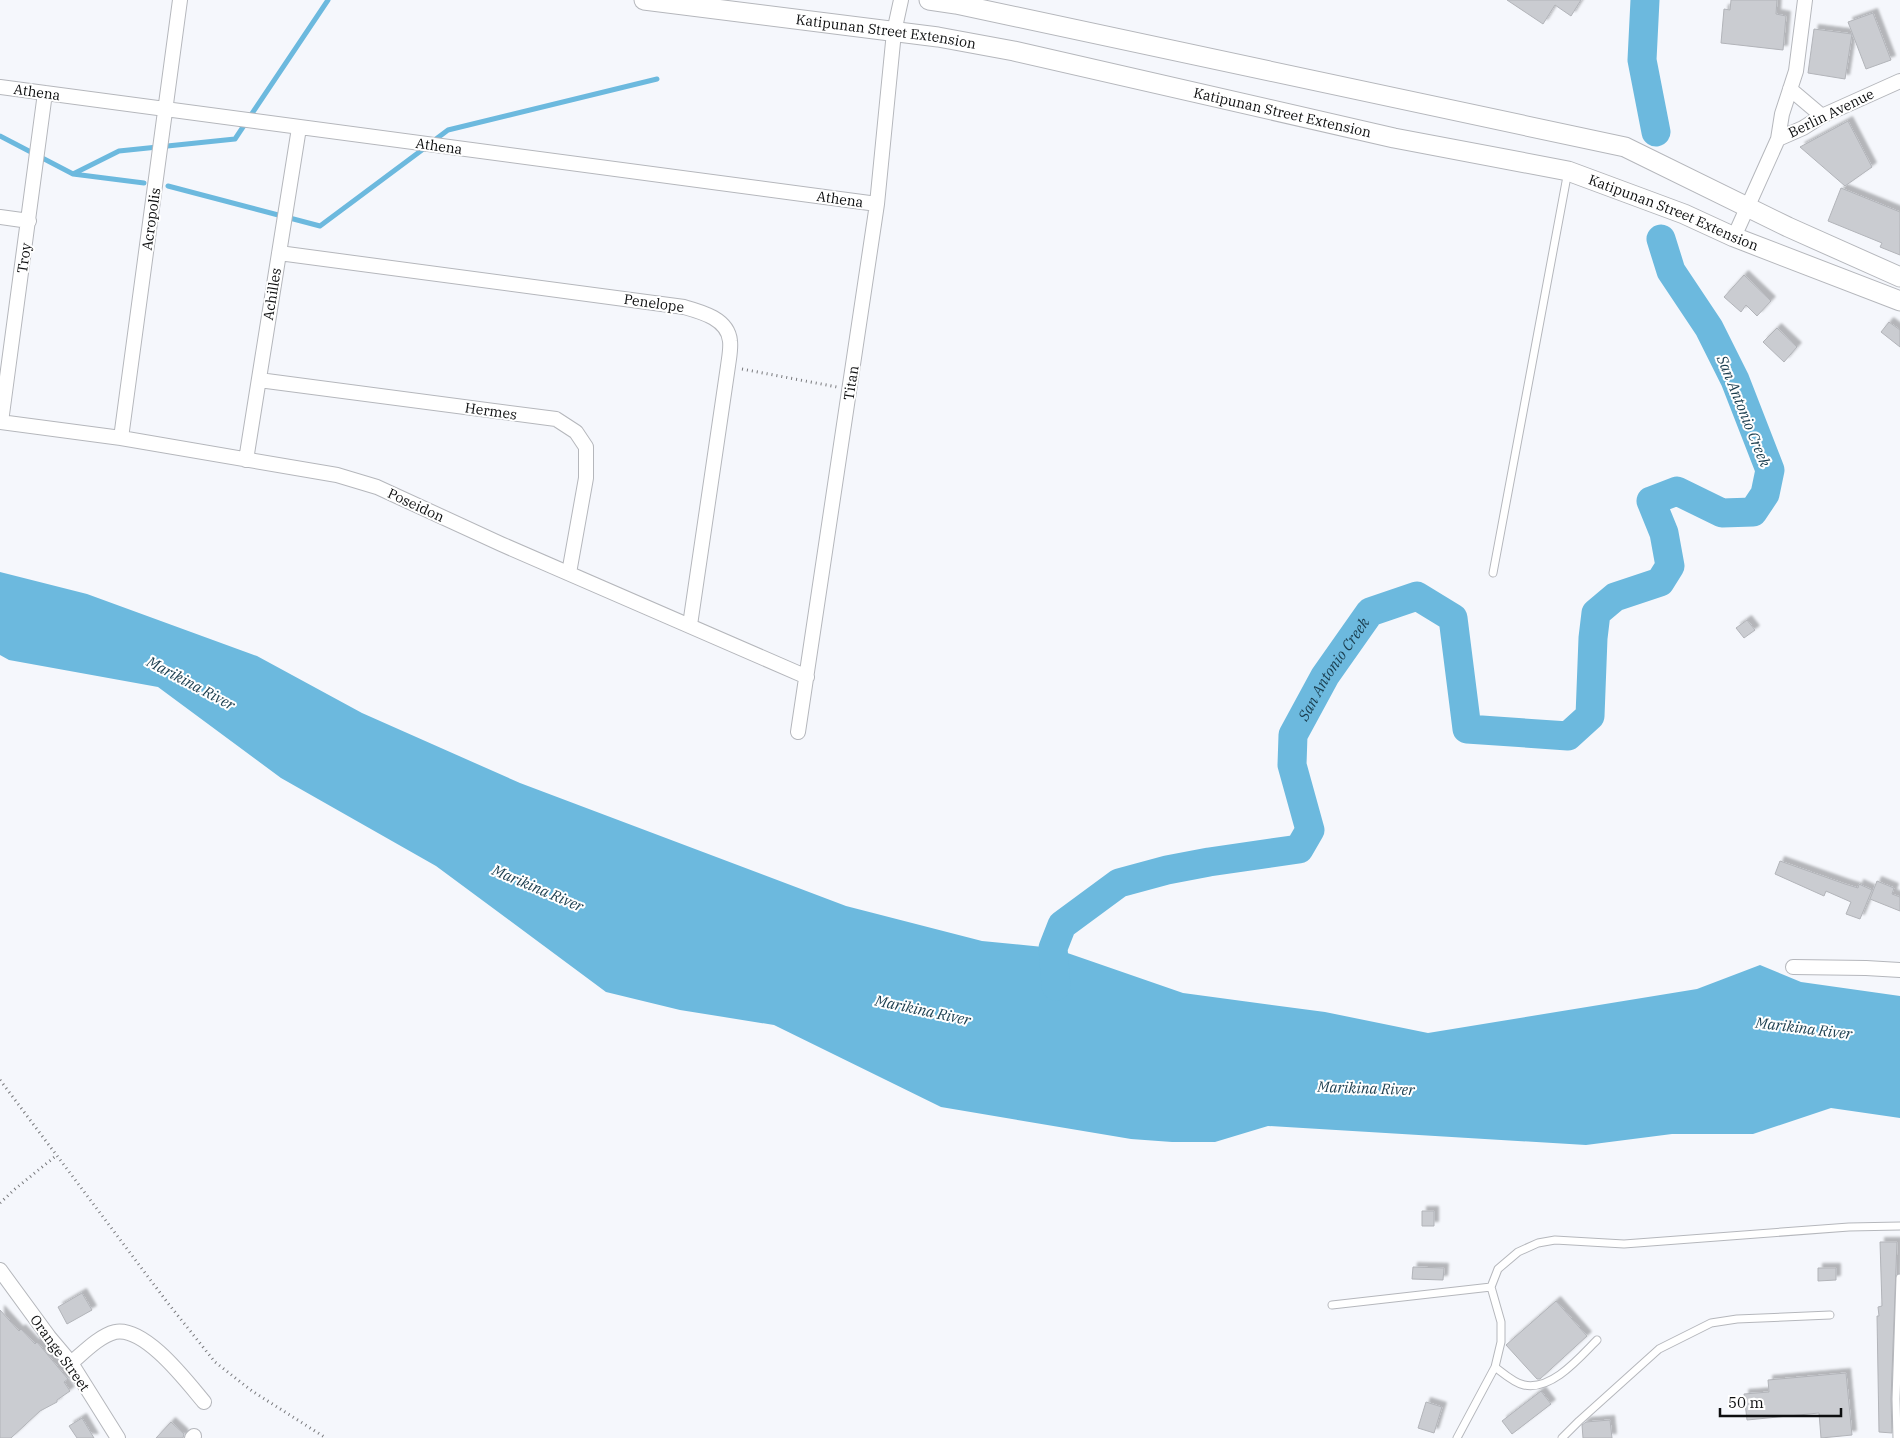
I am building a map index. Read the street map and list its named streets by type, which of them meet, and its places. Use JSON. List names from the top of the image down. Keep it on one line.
{"streets":{"street":["Katipunan Street Extension","Athena","Berlin Avenue","Acropolis","Troy","Achilles","Penelope","Titan","Hermes","Poseidon","Orange Street"]},"crossings":[["Katipunan Street Extension","Berlin Avenue"],["Katipunan Street Extension","Titan"],["Athena","Acropolis"],["Athena","Troy"],["Athena","Achilles"],["Athena","Titan"],["Acropolis","Poseidon"],["Troy","Poseidon"],["Achilles","Penelope"],["Achilles","Hermes"],["Achilles","Poseidon"],["Penelope","Poseidon"],["Titan","Poseidon"],["Hermes","Poseidon"]],"water":["San Antonio Creek","Marikina River"],"scale_bar":"50 m"}
